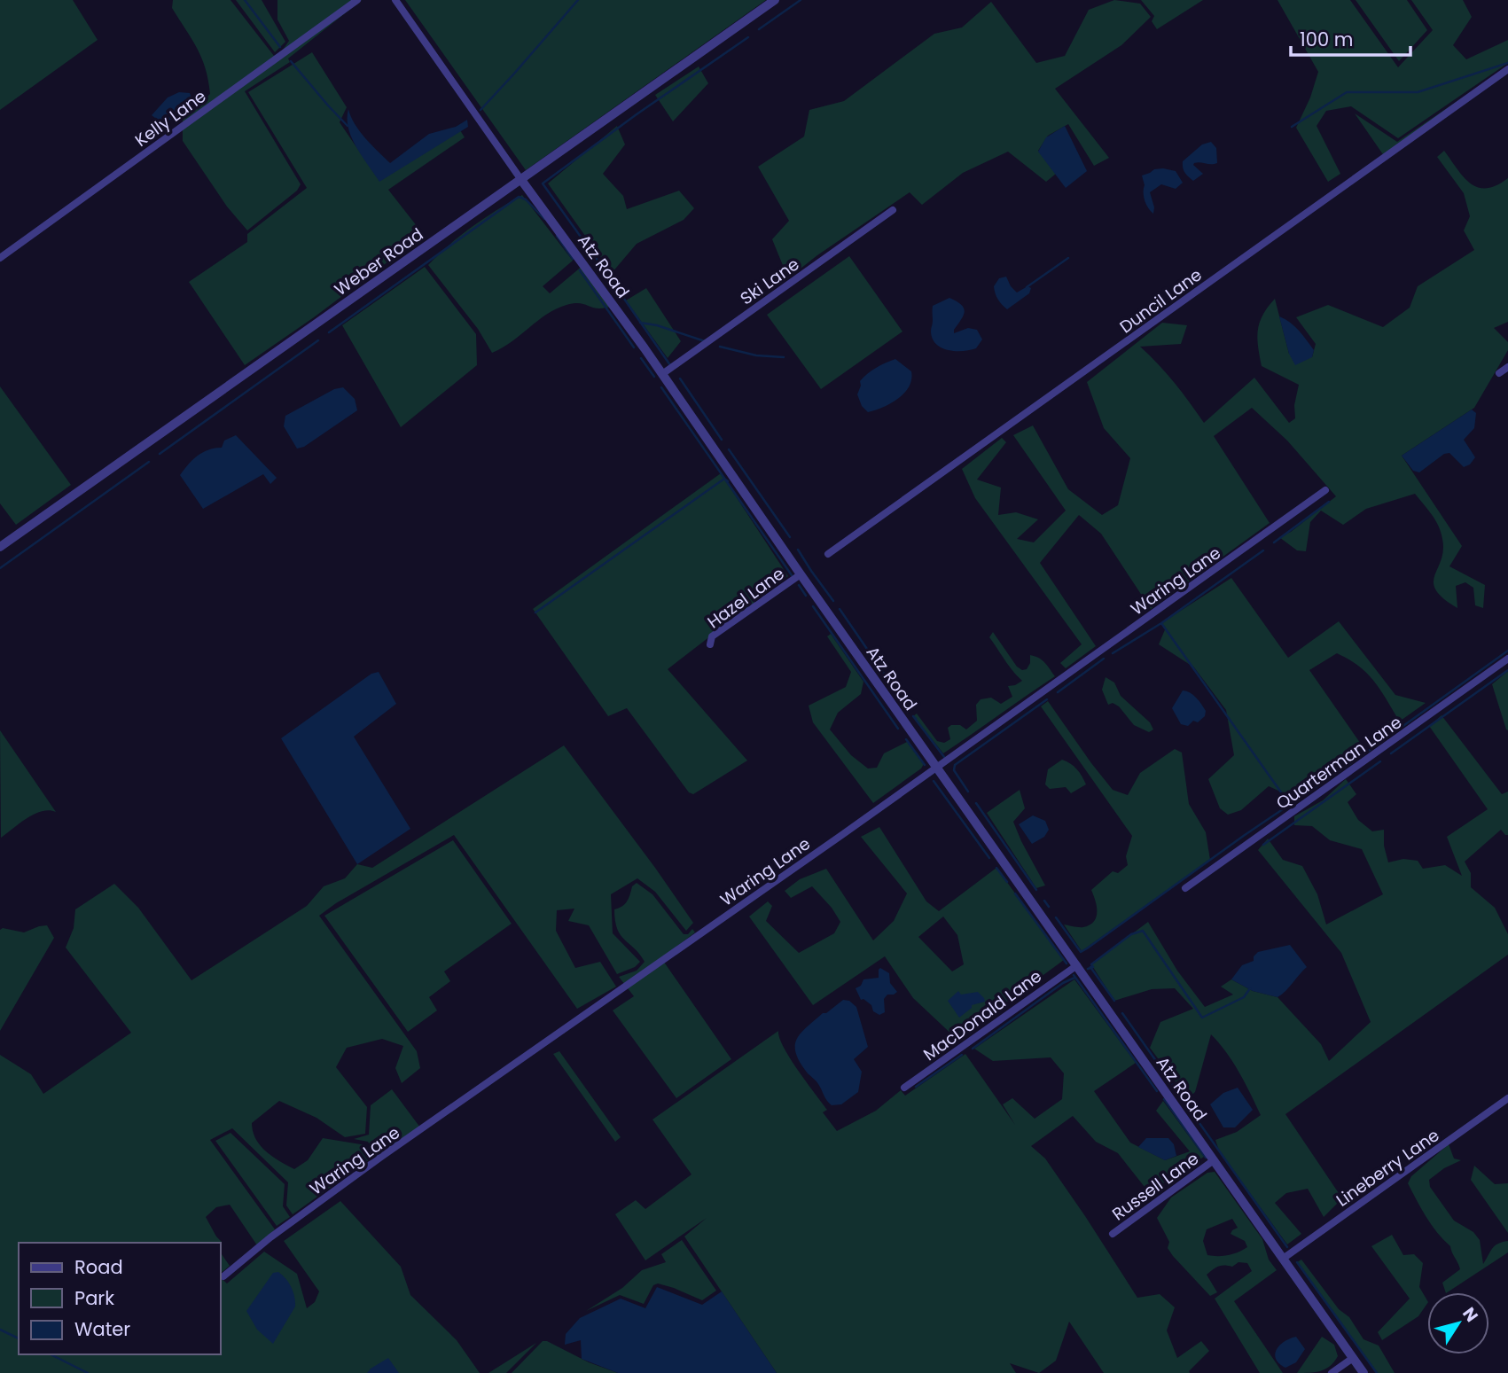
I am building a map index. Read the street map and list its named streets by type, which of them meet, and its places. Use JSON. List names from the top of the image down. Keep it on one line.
{"streets":{"street":["Kelly Lane","Weber Road","Atz Road","Ski Lane","Duncil Lane","Waring Lane","Hazel Lane","Quarterman Lane","MacDonald Lane","Lineberry Lane","Russell Lane"]},"crossings":[["Weber Road","Atz Road"],["Atz Road","Ski Lane"],["Atz Road","Waring Lane"],["Atz Road","Hazel Lane"],["Atz Road","MacDonald Lane"],["Atz Road","Lineberry Lane"],["Atz Road","Russell Lane"]],"legend":["Road","Park","Water"],"scale_bar":"100 m","north":"top right"}
